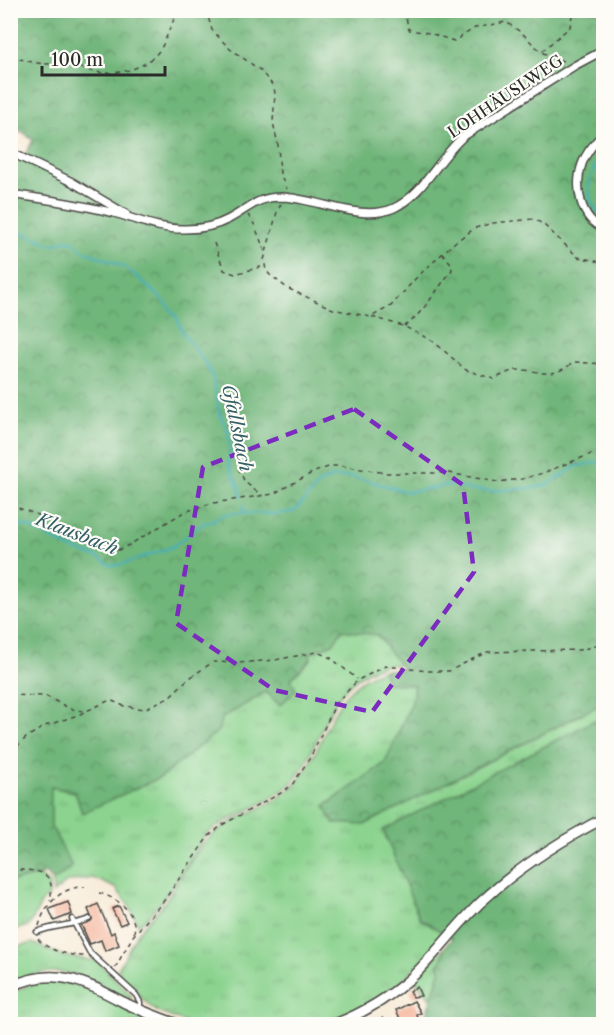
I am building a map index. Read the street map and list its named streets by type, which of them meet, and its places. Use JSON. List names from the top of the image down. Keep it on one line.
{"streets":{"street":["LOHHÄUSLWEG"]},"water":["Gfallsbach","Klausbach"],"scale_bar":"100 m"}
